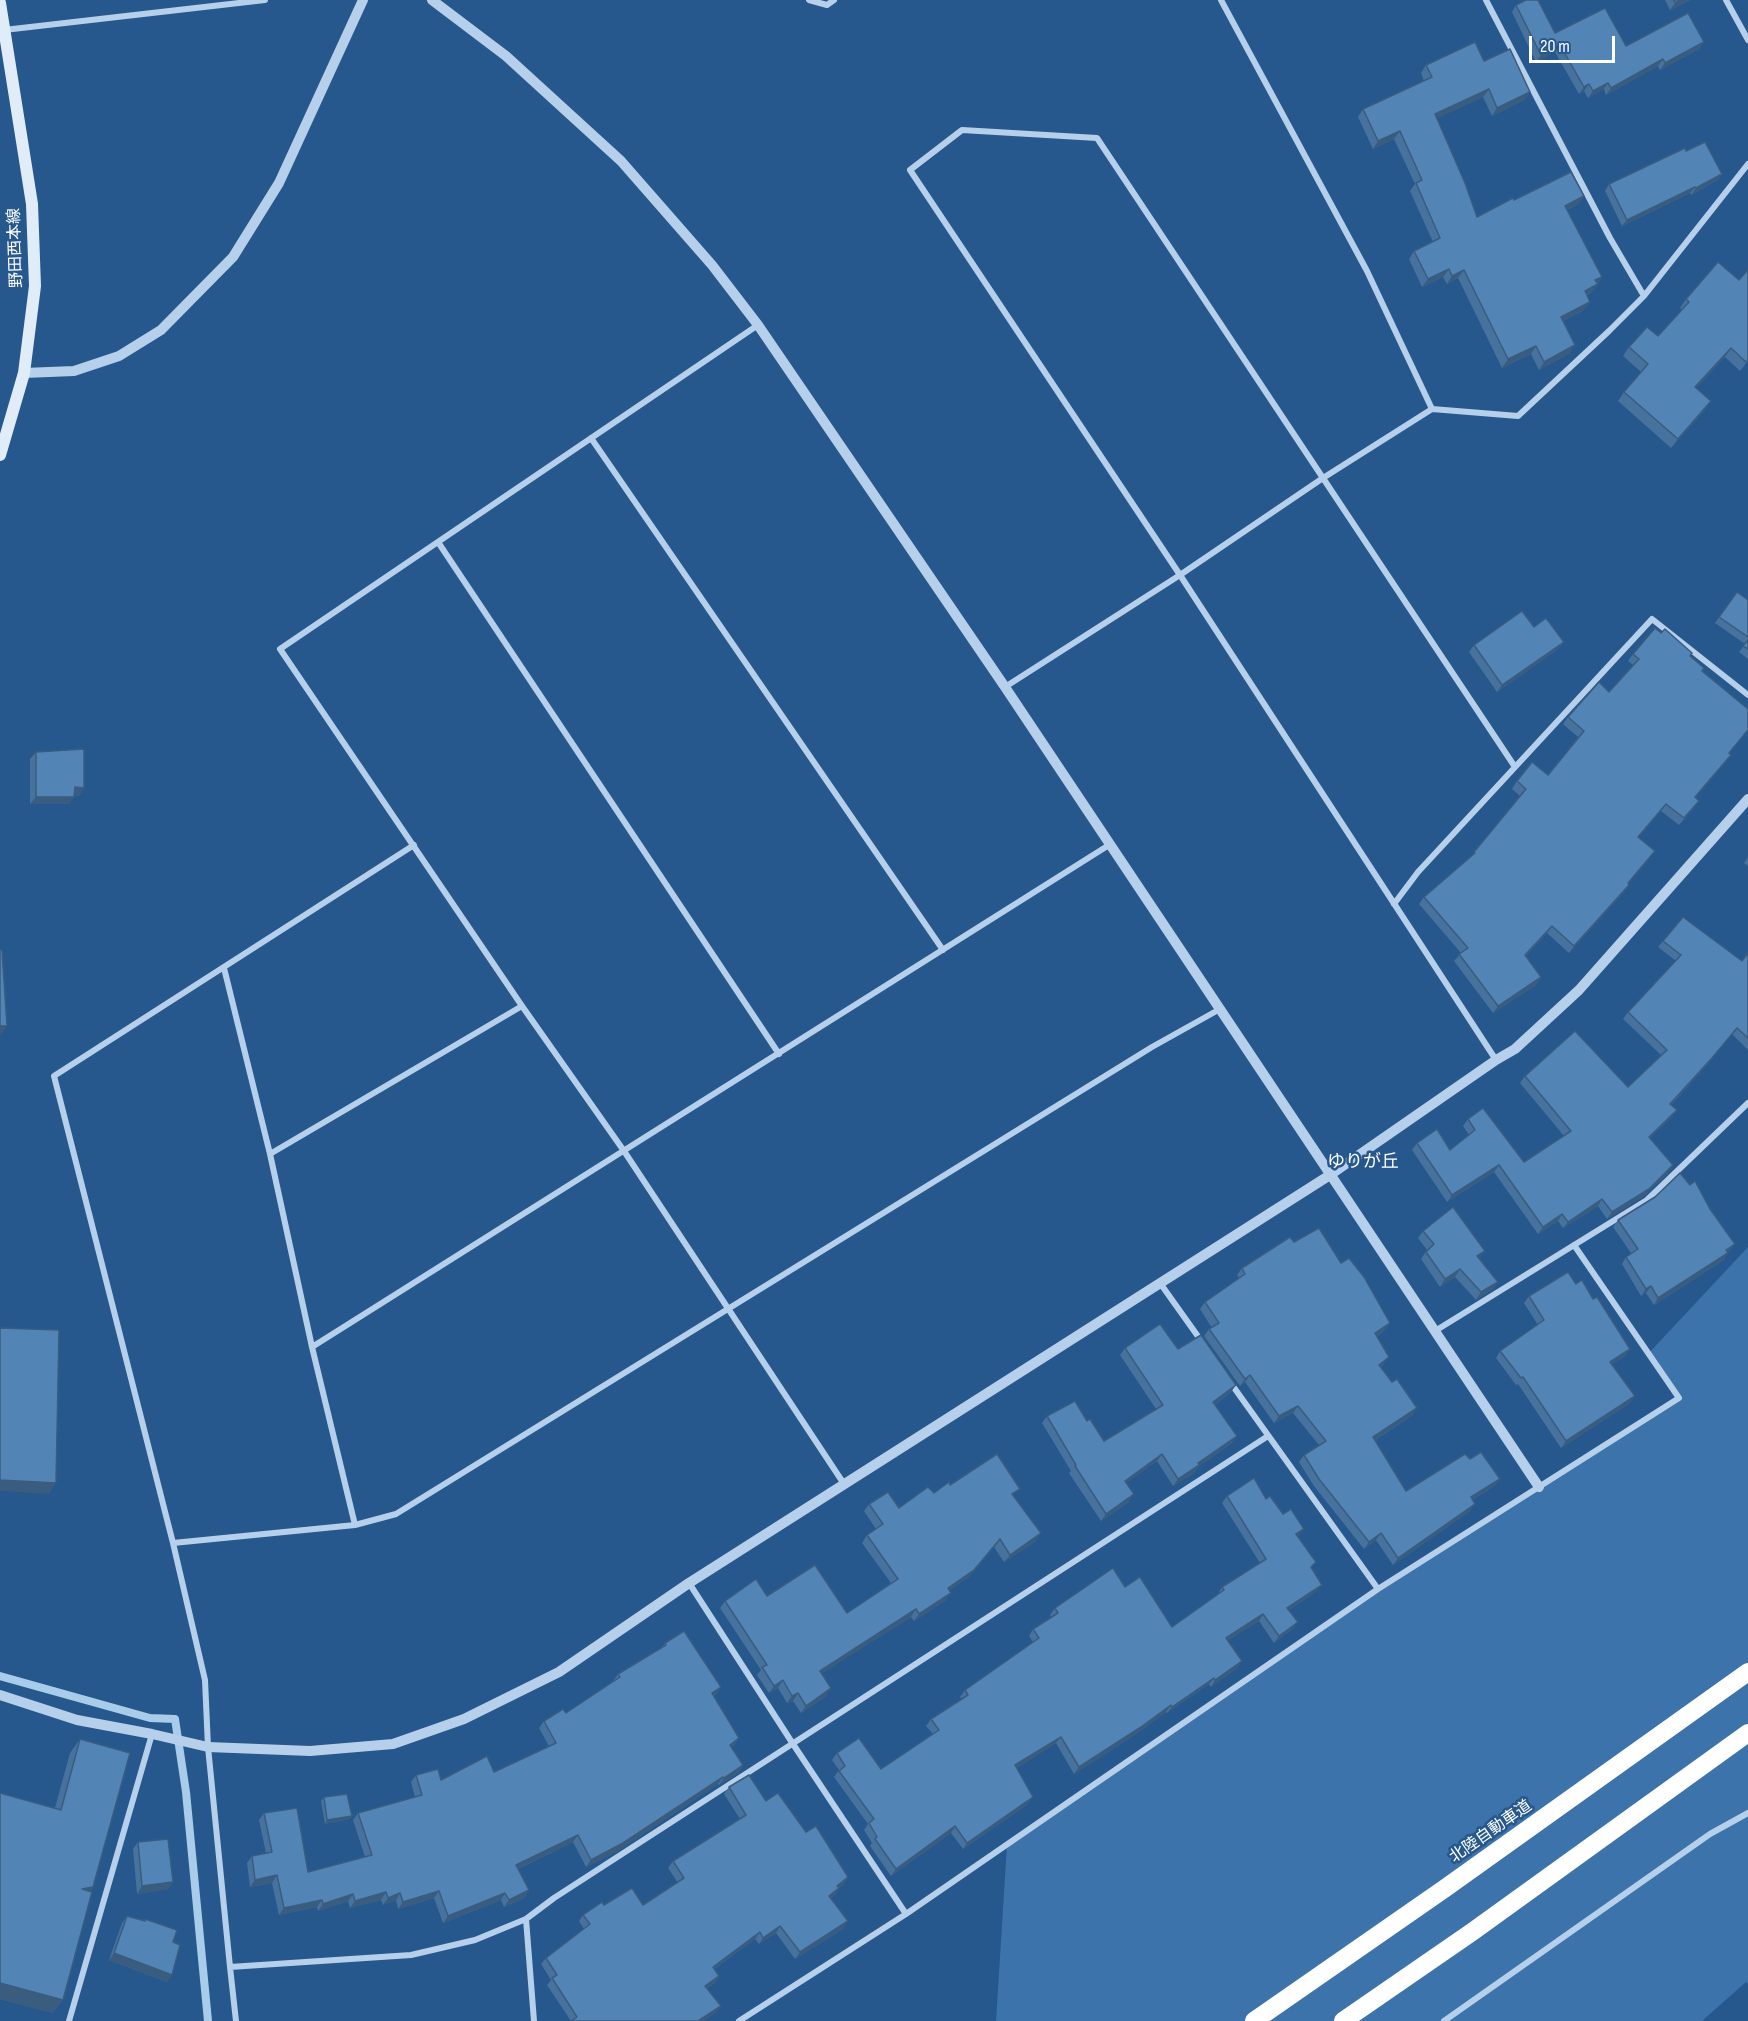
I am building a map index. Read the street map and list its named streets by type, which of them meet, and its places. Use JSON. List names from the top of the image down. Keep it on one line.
{"streets":{"highway":["北陸自動車道"],"main road":["野田西本線"]},"districts":["ゆりが丘"],"scale_bar":"20 m"}
